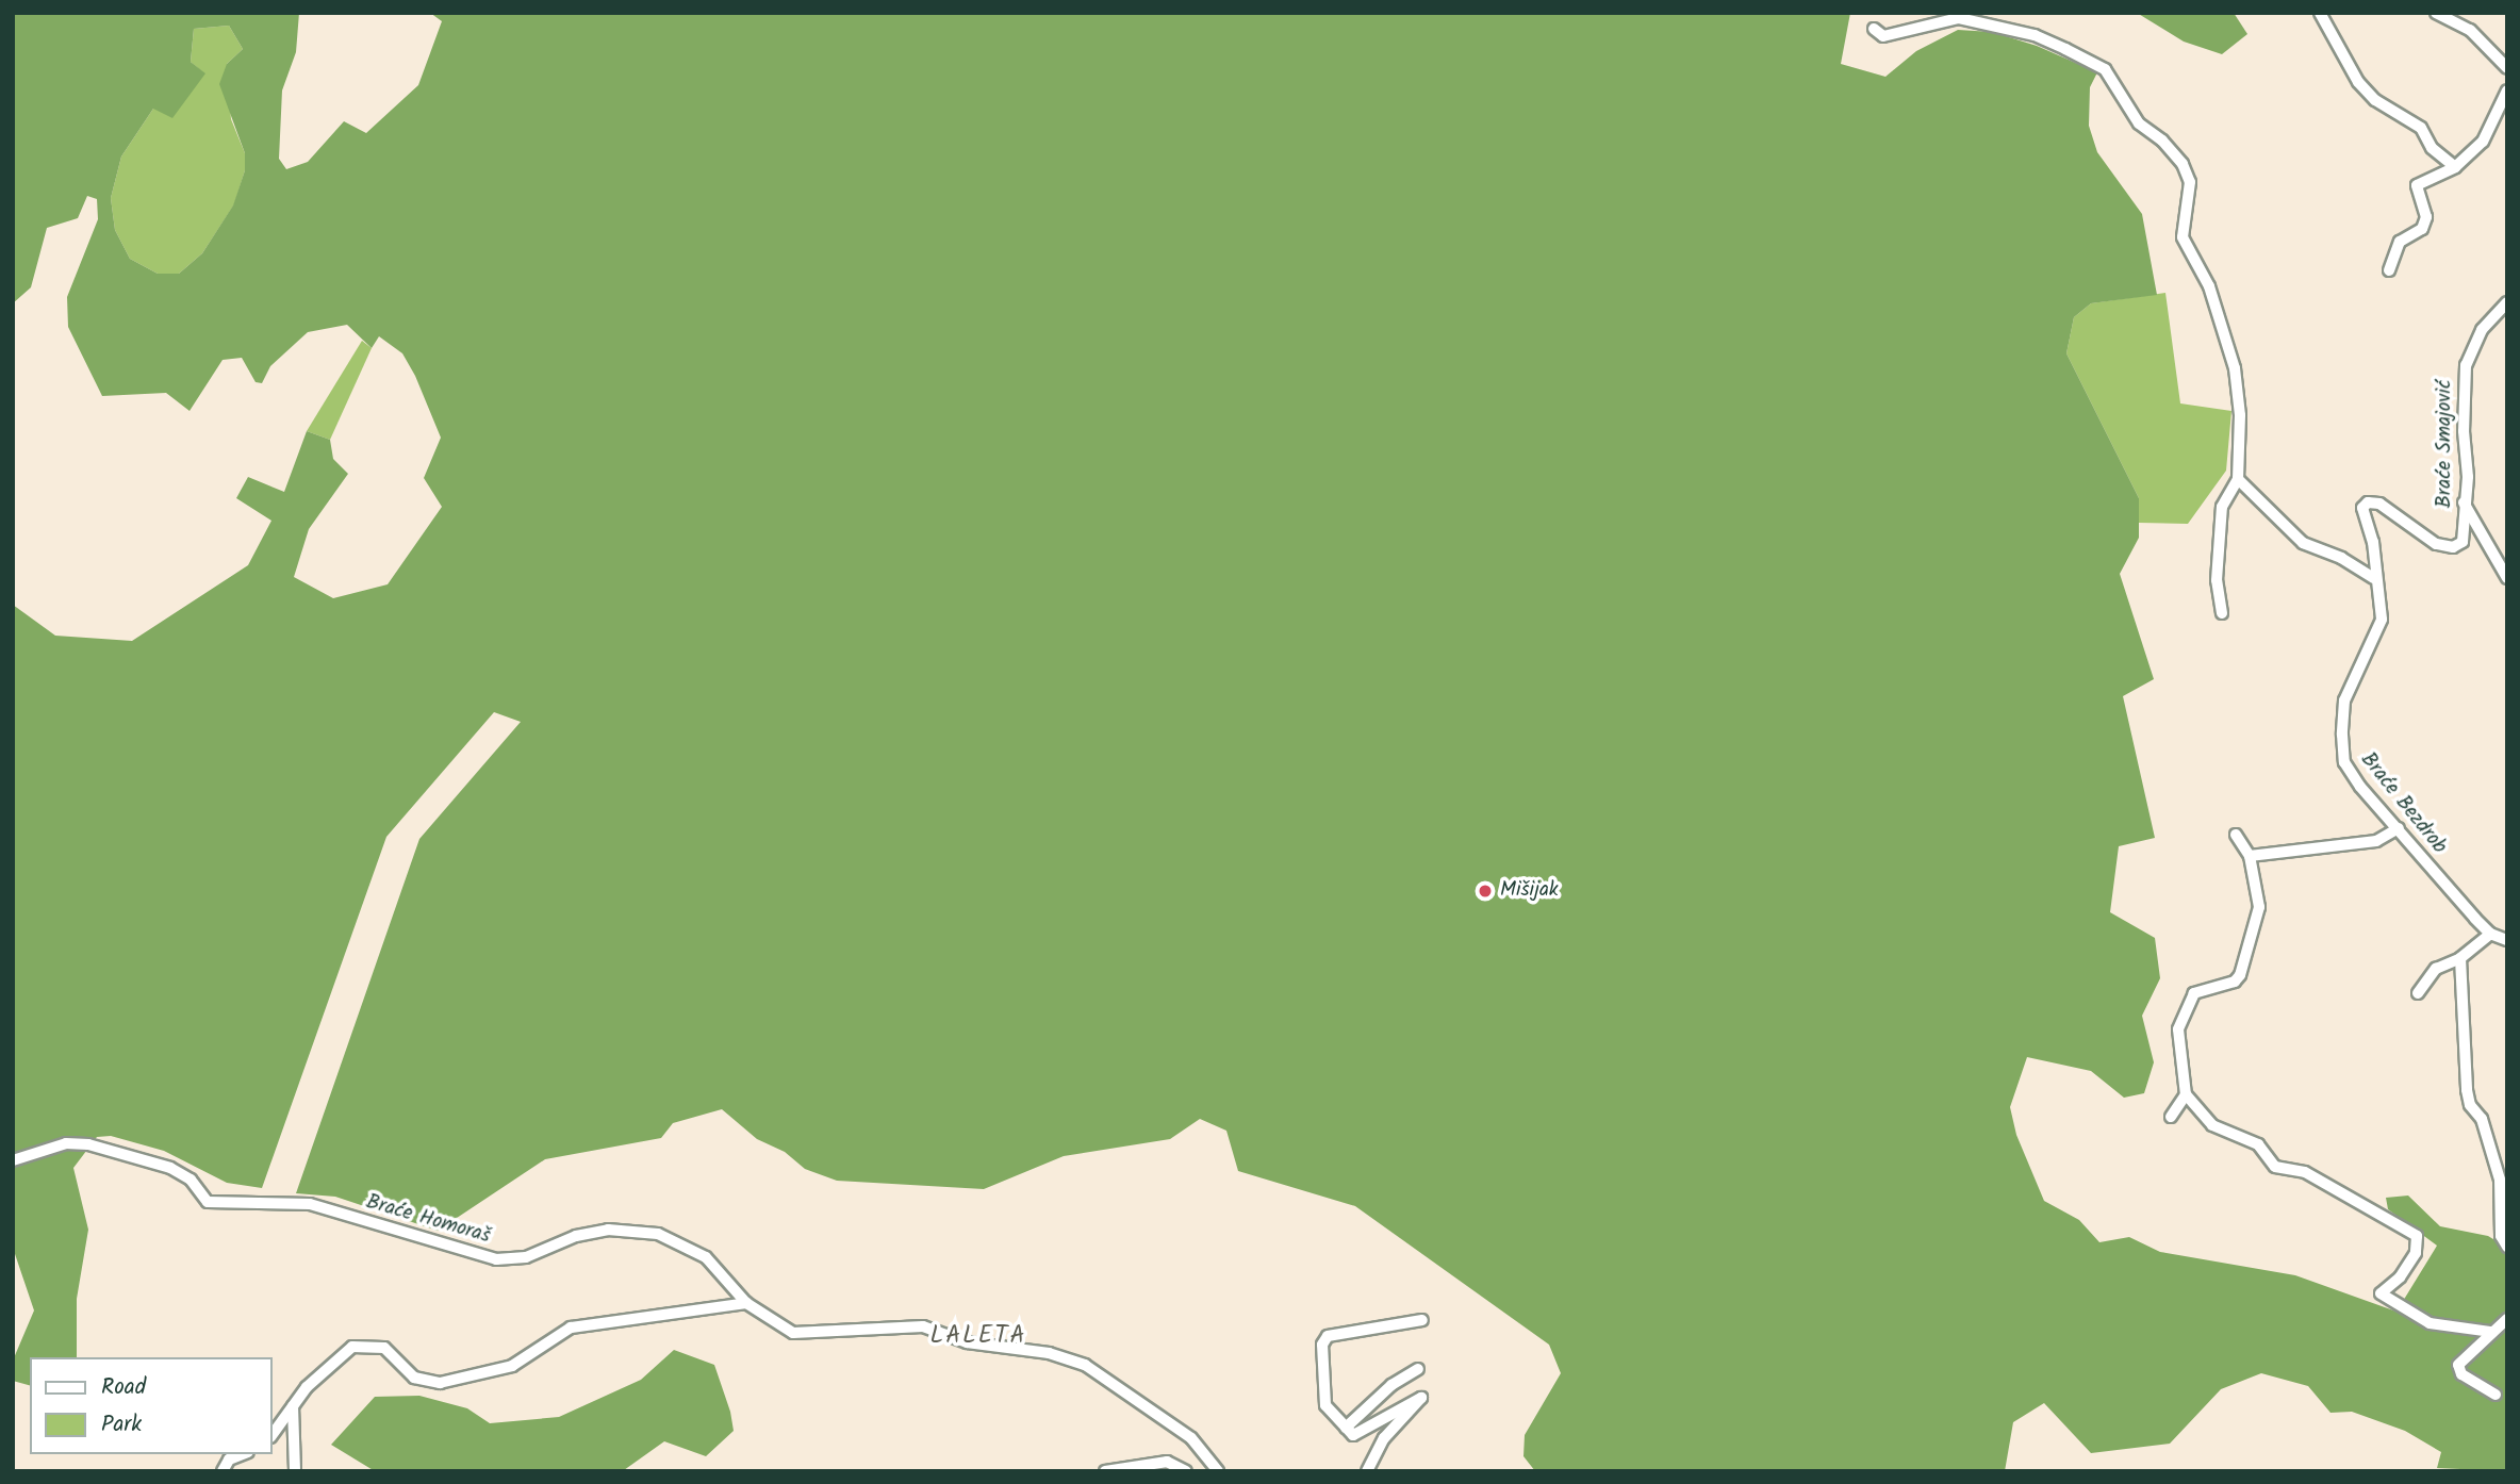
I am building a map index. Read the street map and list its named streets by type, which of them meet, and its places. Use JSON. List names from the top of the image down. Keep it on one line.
{"streets":{"street":["Braće Smajović","Braće Bezdrob","Braće Homoraš"]},"crossings":[["Braće Smajović","Braće Bezdrob"]],"districts":["LALETA"],"places":["Mišijak"],"legend":["Road","Park"]}
